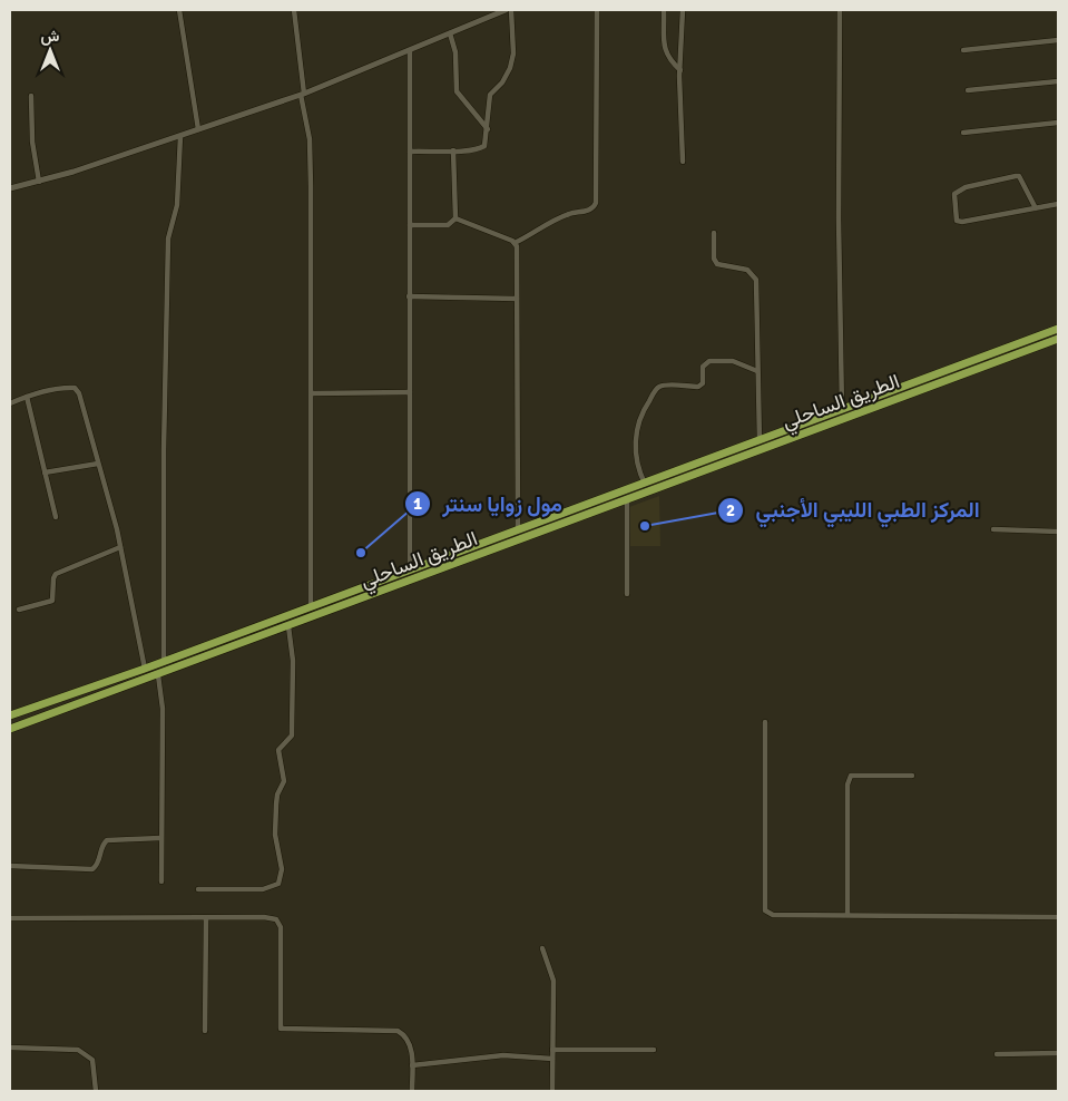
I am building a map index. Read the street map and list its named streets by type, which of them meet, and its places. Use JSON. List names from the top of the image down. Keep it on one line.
{"streets":{"highway":["الطريق الساحلي"]},"places":["المركز الطبي الليبي الأجنبي","مول زوايا سنتر"],"north":"top"}
